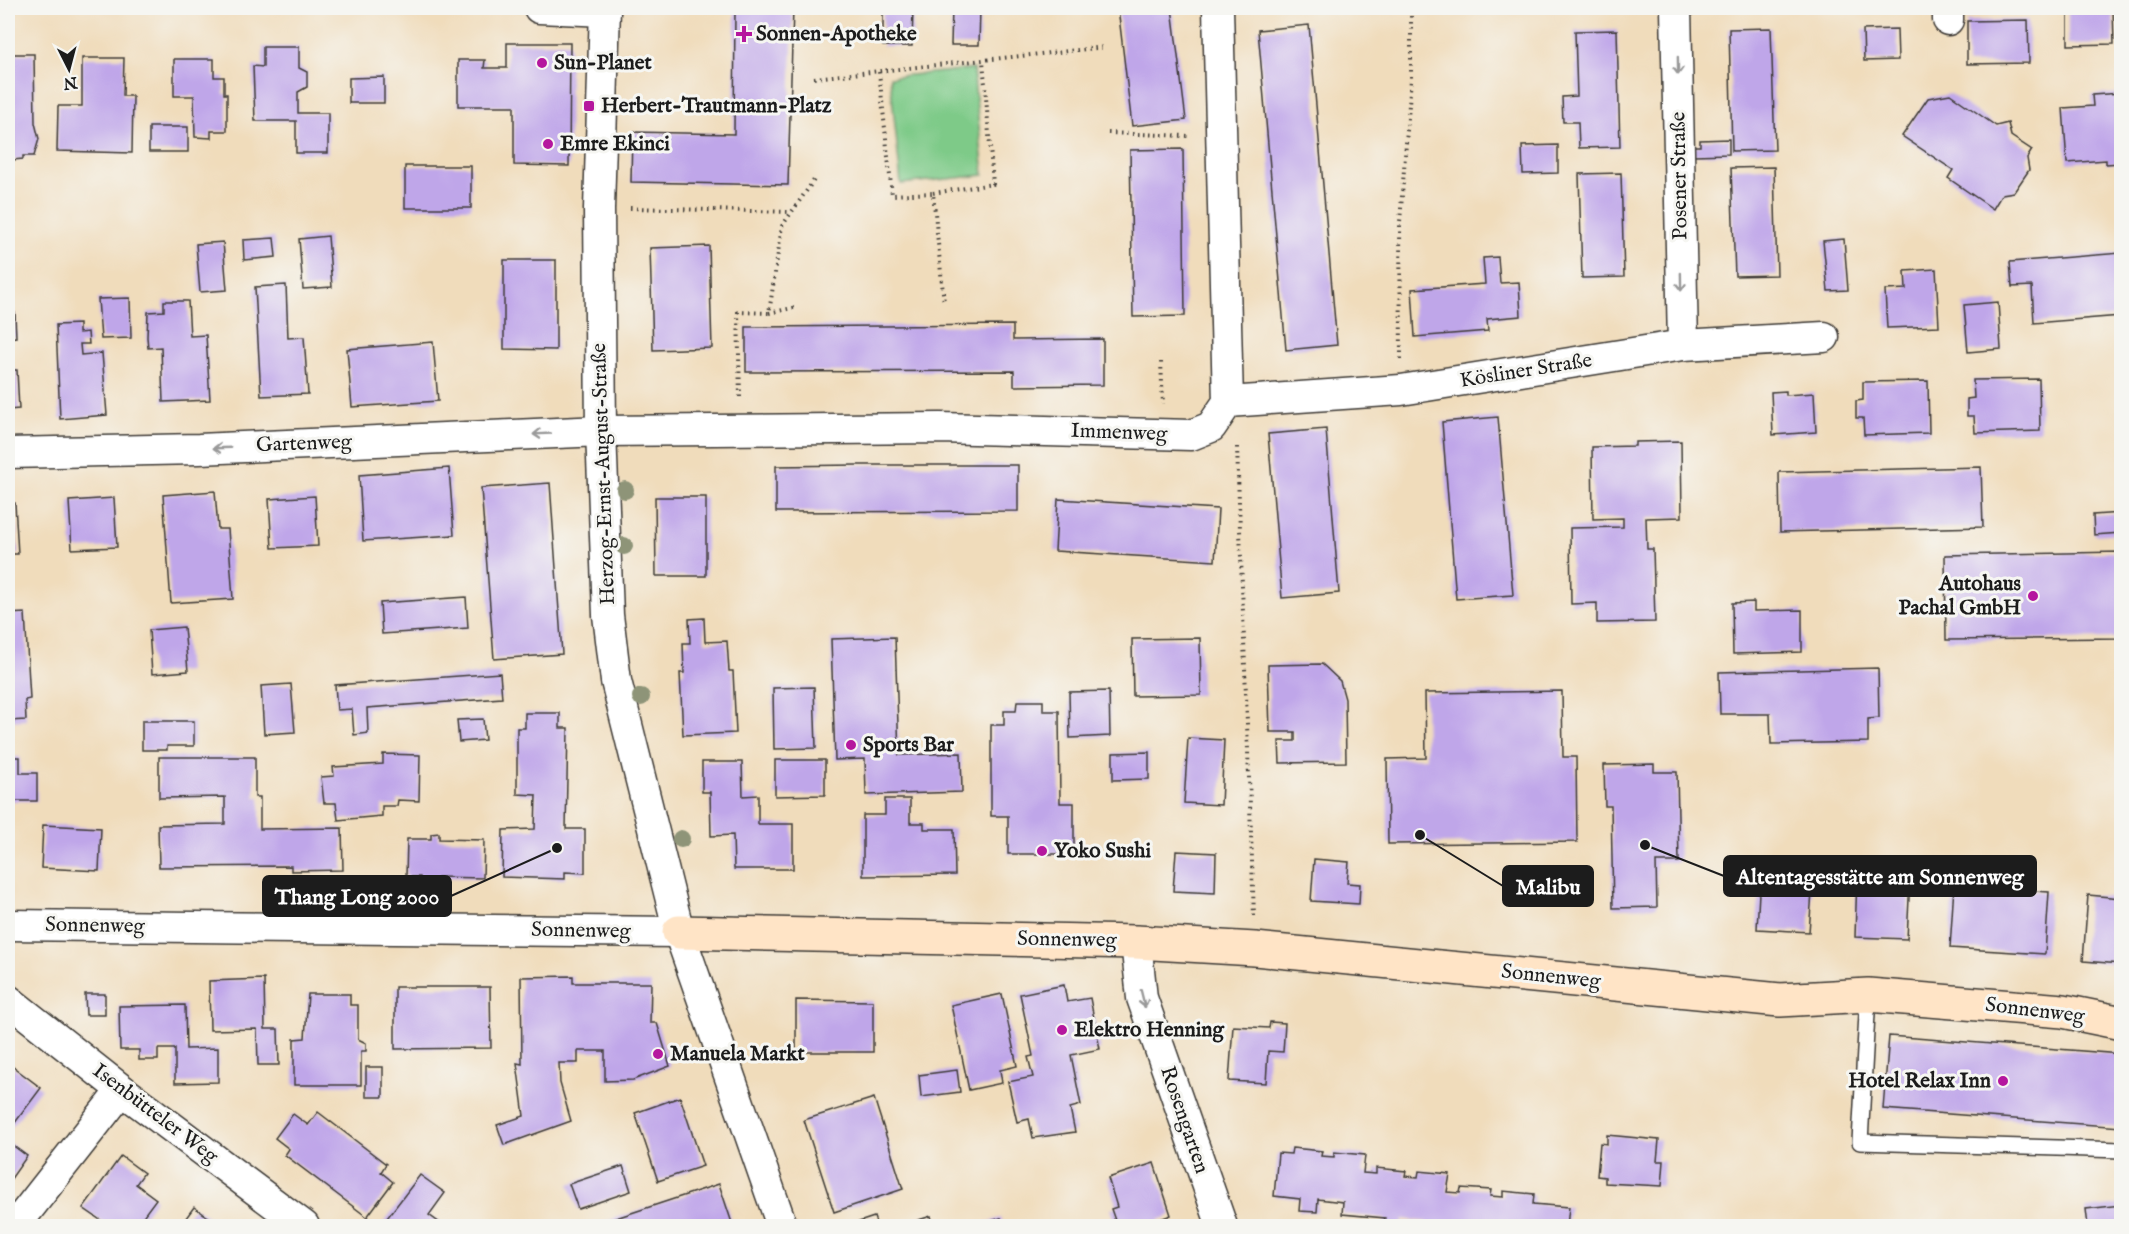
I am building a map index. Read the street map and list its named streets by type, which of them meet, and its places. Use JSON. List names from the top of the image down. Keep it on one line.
{"streets":{"street":["Posener Straße","Kösliner Straße","Immenweg","Gartenweg","Herzog-Ernst-August-Straße","Sonnenweg","Isenbütteler Weg","Rosengarten"]},"crossings":[["Posener Straße","Kösliner Straße"],["Kösliner Straße","Immenweg"],["Immenweg","Gartenweg"],["Immenweg","Herzog-Ernst-August-Straße"],["Gartenweg","Herzog-Ernst-August-Straße"],["Herzog-Ernst-August-Straße","Sonnenweg"],["Sonnenweg","Rosengarten"]],"one_way":["Posener Straße","Gartenweg","Rosengarten"],"places":{"health":["Sonnen-Apotheke"],"other":["Sun-Planet","Emre Ekinci","Autohaus Pachal GmbH","Sports Bar","Malibu","Altentagesstätte am Sonnenweg","Thang Long 2000","Yoko Sushi","Elektro Henning","Manuela Markt","Hotel Relax Inn"],"transit":["Herbert-Trautmann-Platz"]},"north":"bottom"}
